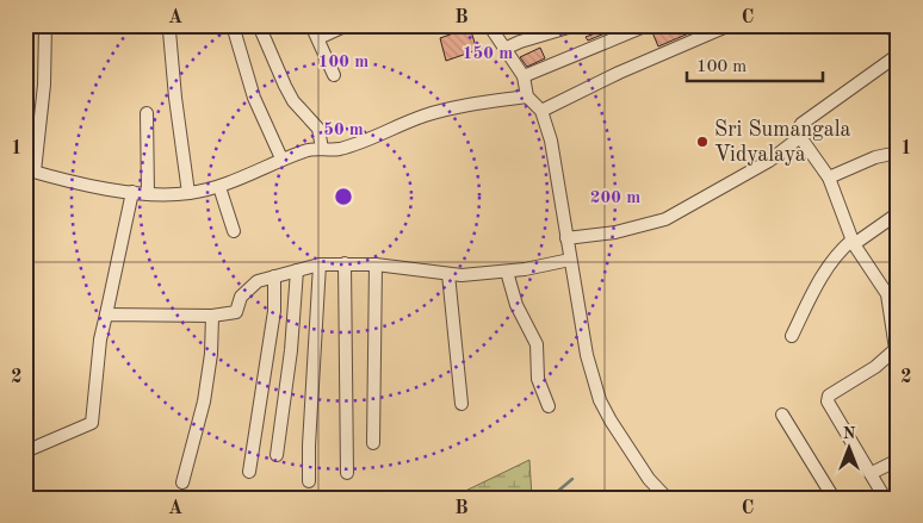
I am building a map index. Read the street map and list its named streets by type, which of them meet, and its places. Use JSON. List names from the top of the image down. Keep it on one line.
{"places":["Sri Sumangala Vidyalaya"],"scale_bar":"100 m","north":"top","grid":{"columns":["A","B","C"],"rows":["1","2"]},"rings":["150 m","100 m","50 m","200 m"]}
